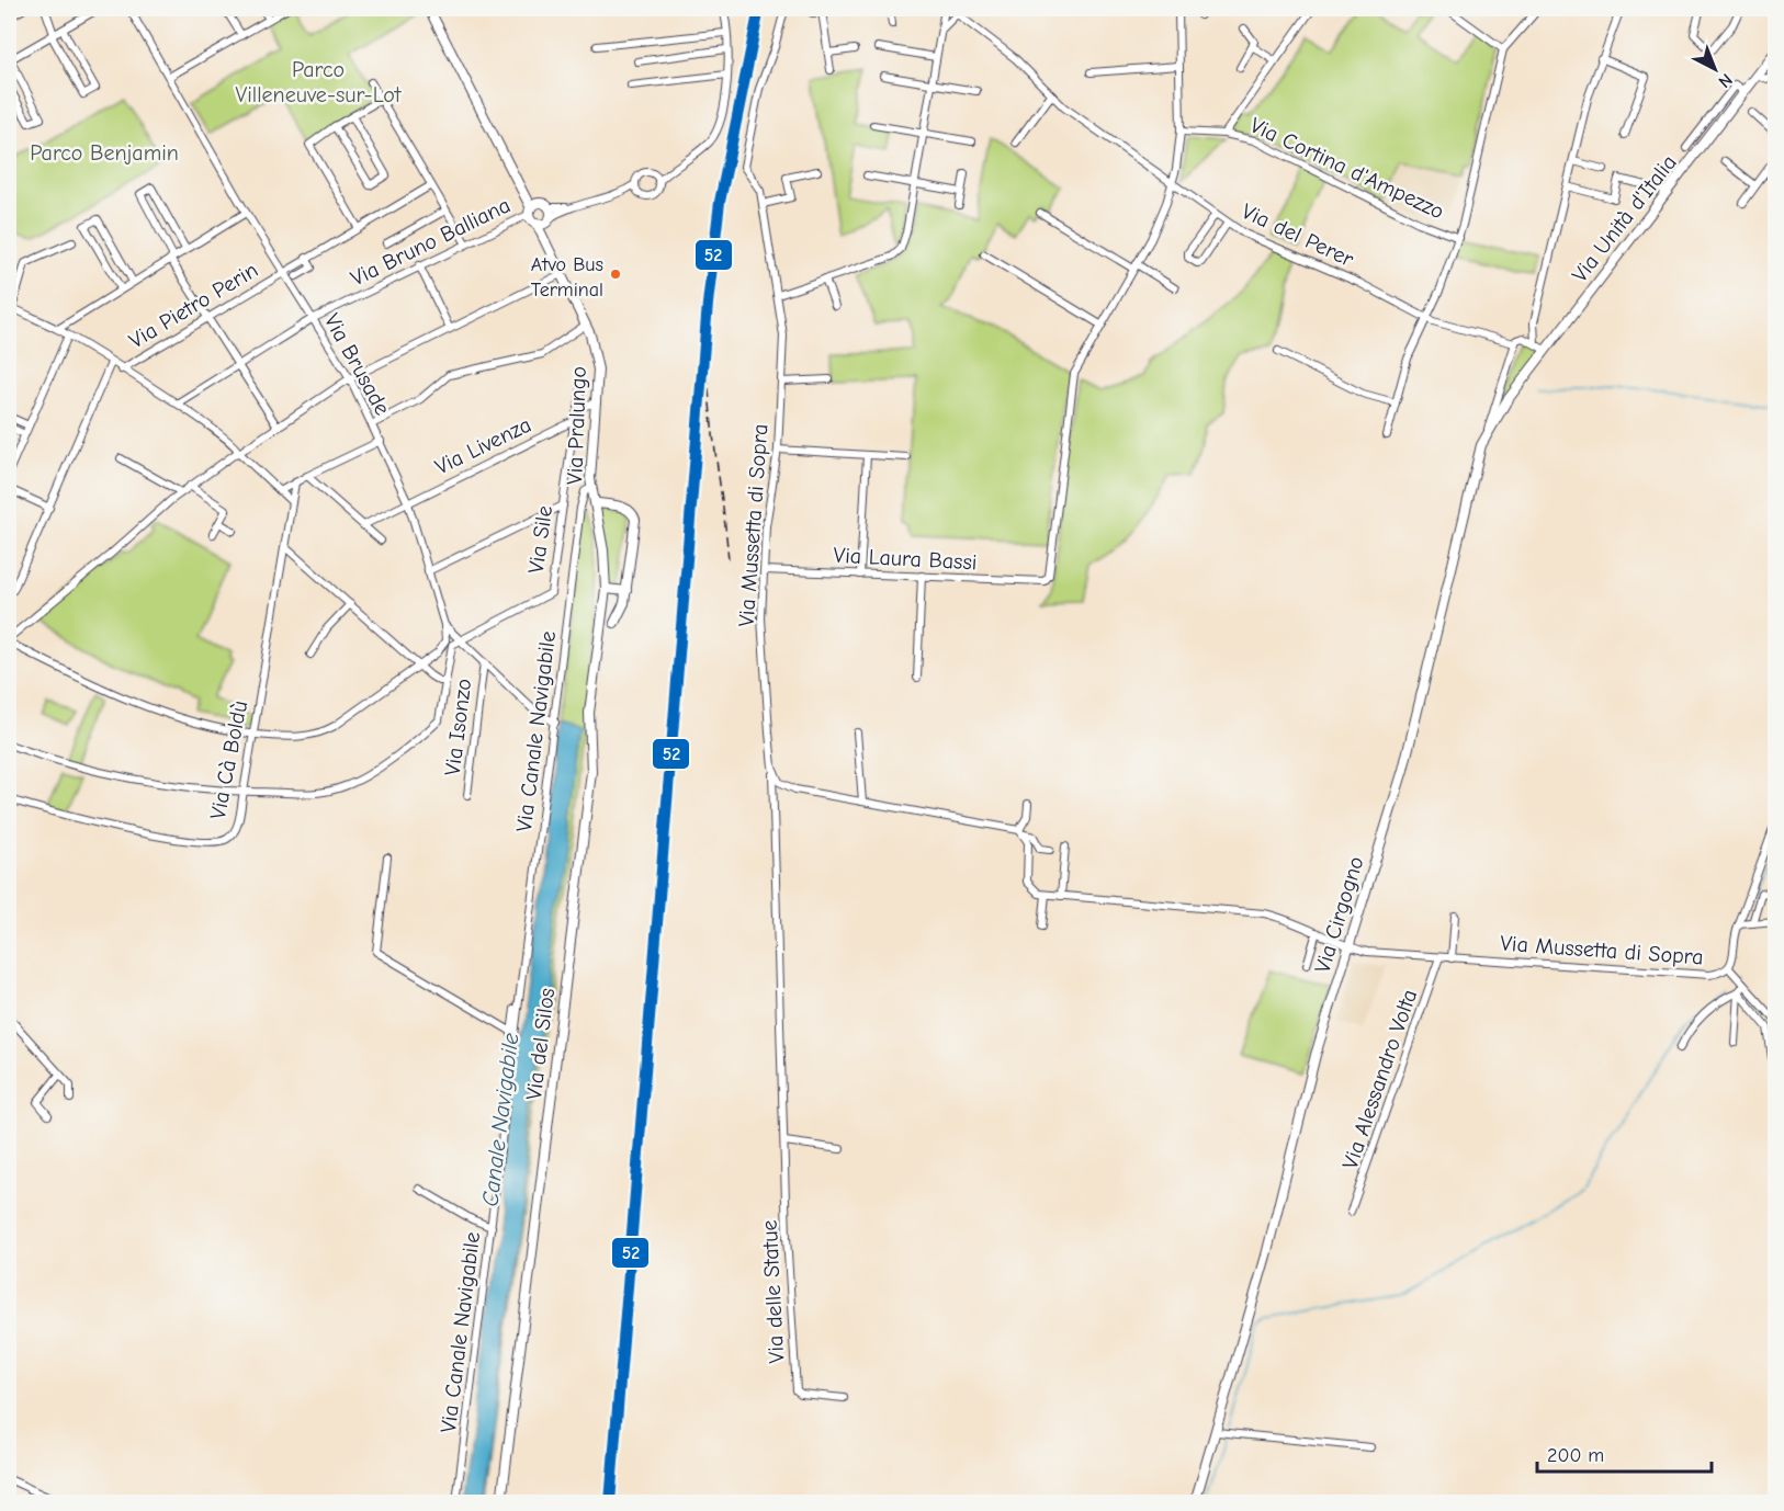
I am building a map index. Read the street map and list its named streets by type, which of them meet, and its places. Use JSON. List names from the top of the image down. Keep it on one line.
{"streets":{"street":["Via Cortina d'Ampezzo","Via Unità d'Italia","Via del Perer","Via Bruno Balliana","Via Pietro Perin","Via Brusade","Via Pralungo","Via Livenza","Via Mussetta di Sopra","Via Sile","Via Laura Bassi","Via Isonzo","Via Canale Navigabile","Via Cà Boldù","Via Cirgogno","Via del Silos","Via Alessandro Volta","Via delle Statue"]},"crossings":[["Via Unità d'Italia","Via del Perer"],["Via Unità d'Italia","Via Cirgogno"],["Via Bruno Balliana","Via Brusade"],["Via Bruno Balliana","Via Pralungo"],["Via Pietro Perin","Via Brusade"],["Via Brusade","Via Livenza"],["Via Brusade","Via Sile"],["Via Brusade","Via Isonzo"],["Via Brusade","Via Canale Navigabile"],["Via Pralungo","Via Canale Navigabile"],["Via Pralungo","Via del Silos"],["Via Livenza","Via Sile"],["Via Mussetta di Sopra","Via Laura Bassi"],["Via Mussetta di Sopra","Via Cirgogno"],["Via Mussetta di Sopra","Via Alessandro Volta"],["Via Mussetta di Sopra","Via delle Statue"]],"water":["Canale Navigabile"],"parks":["Parco Villeneuve-sur-Lot","Parco Benjamin"],"places":["Atvo Bus Terminal"],"lines":["transit line 52"],"scale_bar":"200 m","north":"bottom right"}
